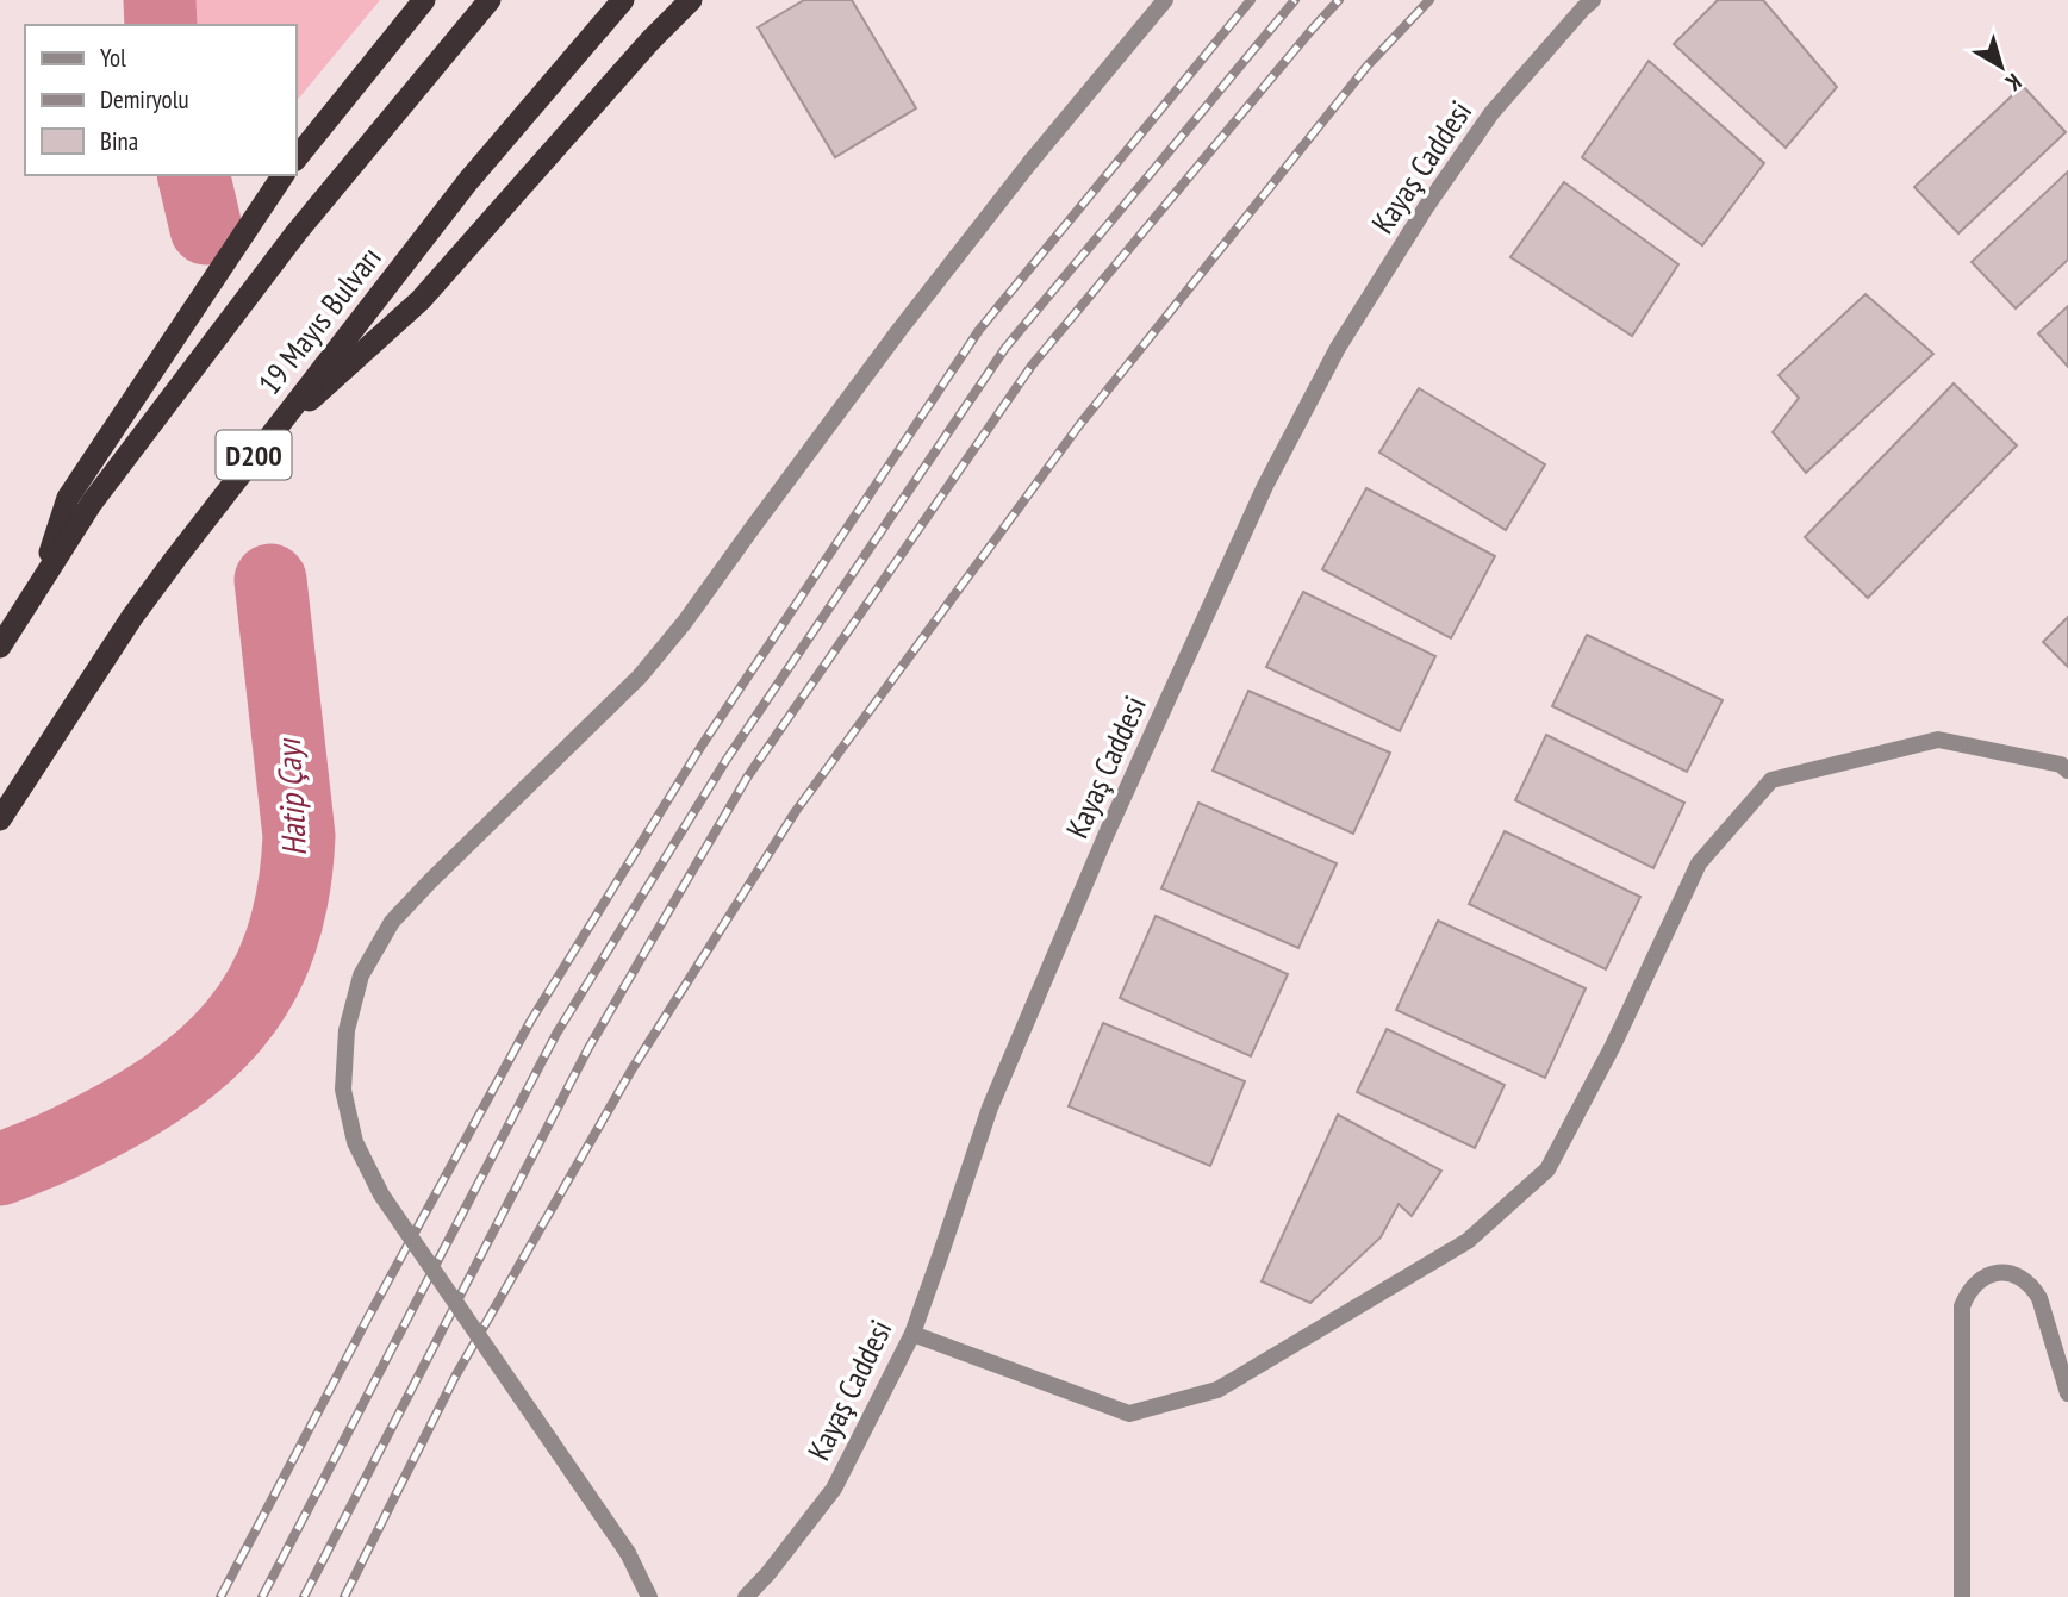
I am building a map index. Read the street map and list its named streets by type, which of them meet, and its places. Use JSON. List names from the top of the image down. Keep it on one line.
{"streets":{"highway":["19 Mayıs Bulvarı","D200"],"street":["Kayaş Caddesi"]},"water":["Hatip Çayı"],"legend":["Yol","Demiryolu","Bina"],"north":"bottom right"}
